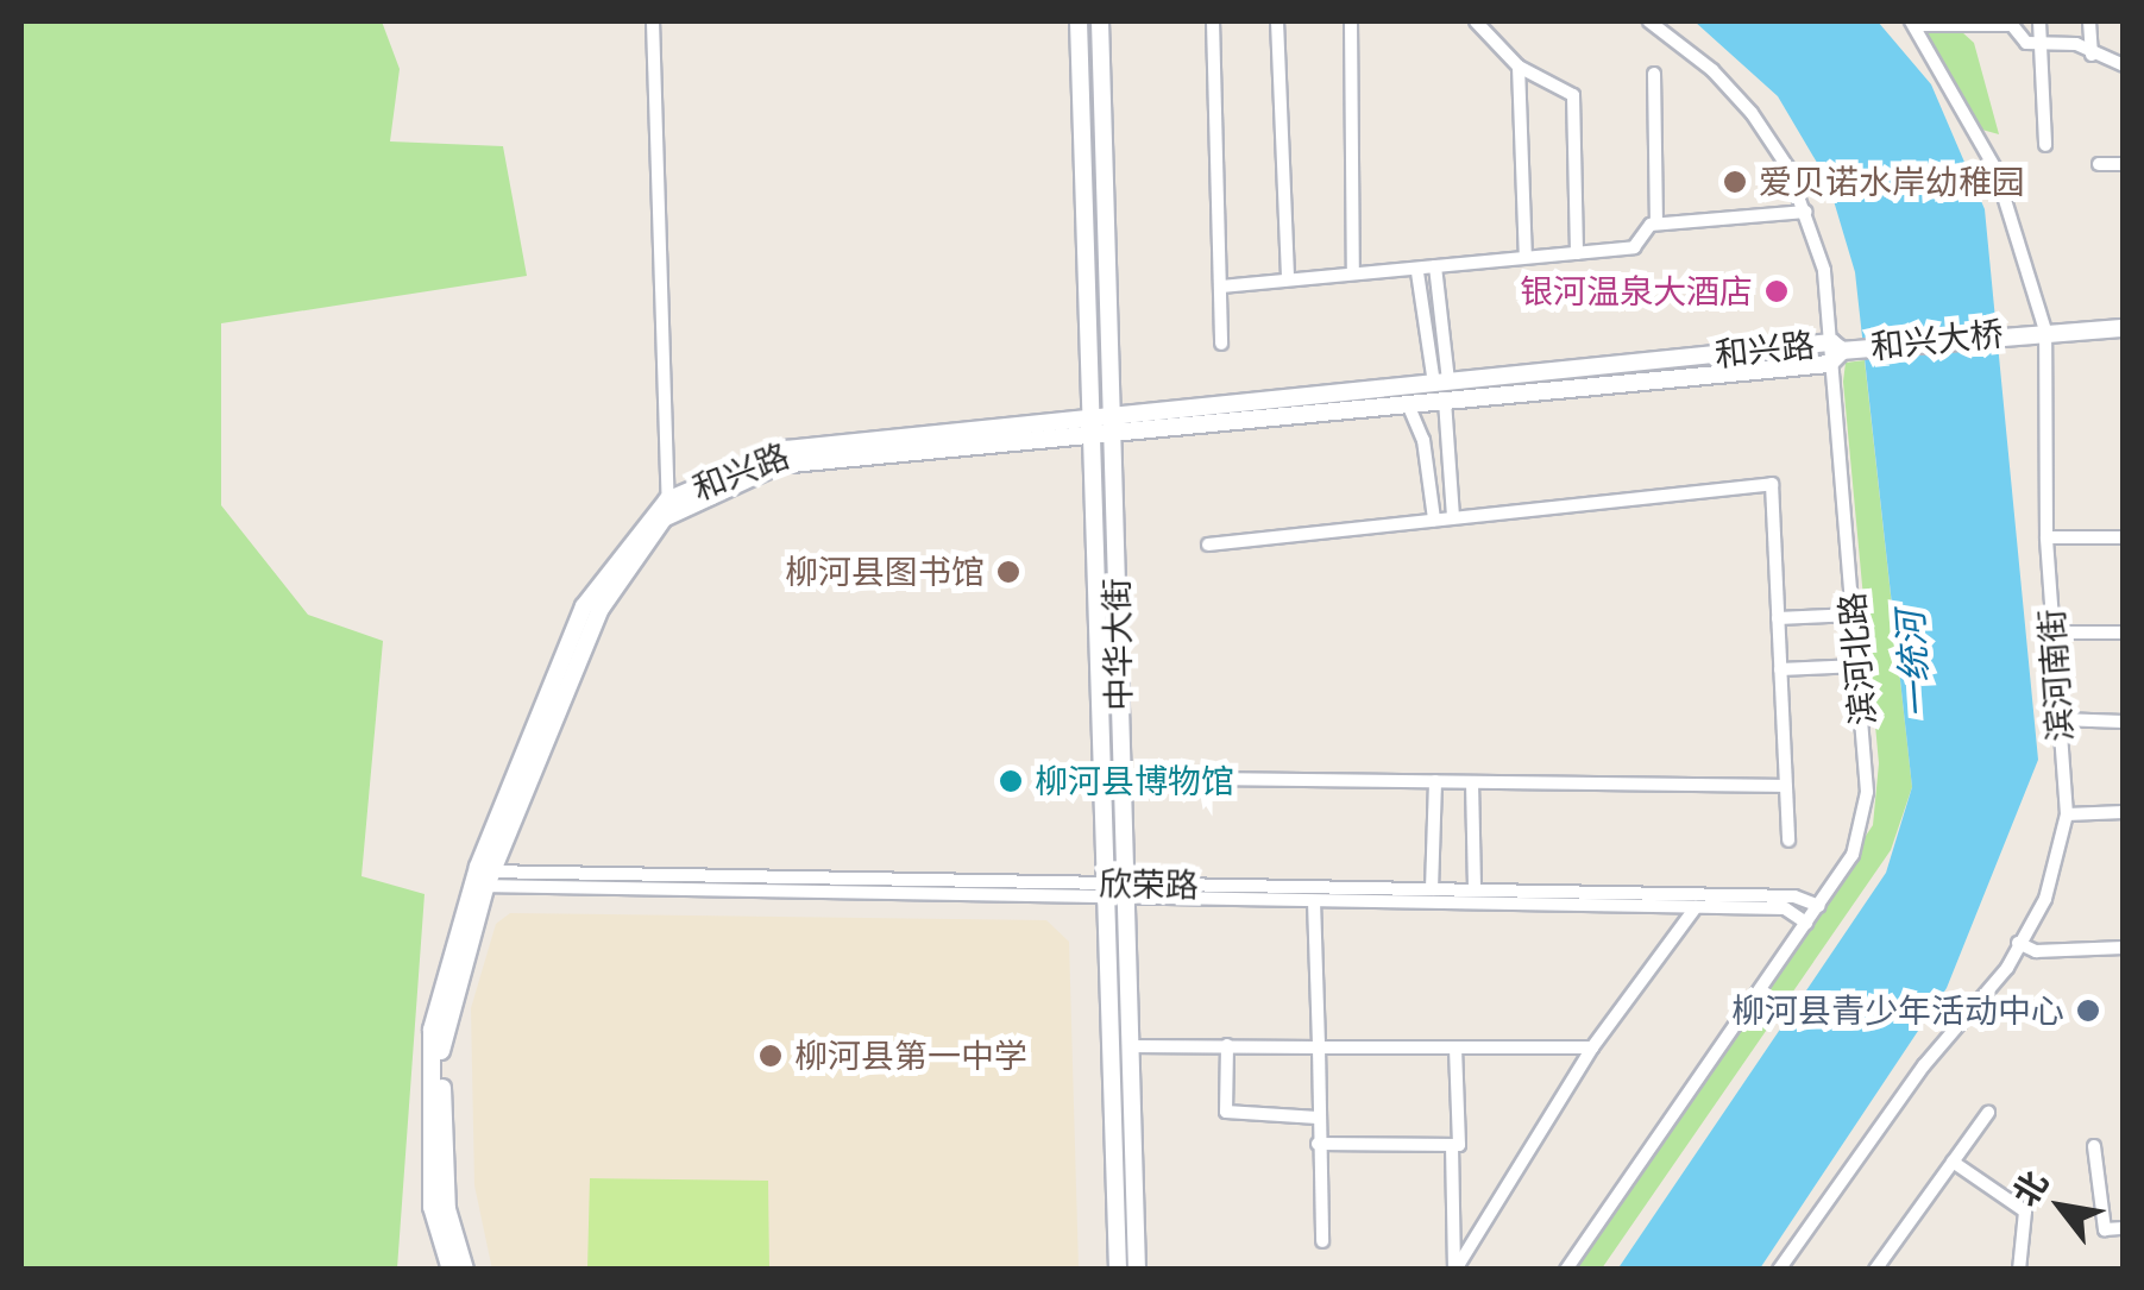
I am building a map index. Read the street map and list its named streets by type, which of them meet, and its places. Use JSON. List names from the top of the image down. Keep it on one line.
{"streets":{"street":["和兴大桥","和兴路","中华大街","滨河北路","滨河南街","欣荣路"]},"crossings":[["和兴大桥","和兴路"],["和兴大桥","滨河北路"],["和兴大桥","滨河南街"],["和兴路","中华大街"],["和兴路","滨河北路"],["和兴路","欣荣路"],["中华大街","欣荣路"],["滨河北路","欣荣路"]],"water":["一统河"],"places":["爱贝诺水岸幼稚园","银河温泉大酒店","柳河县图书馆","柳河县博物馆","柳河县青少年活动中心","柳河县第一中学"],"north":"top left"}
